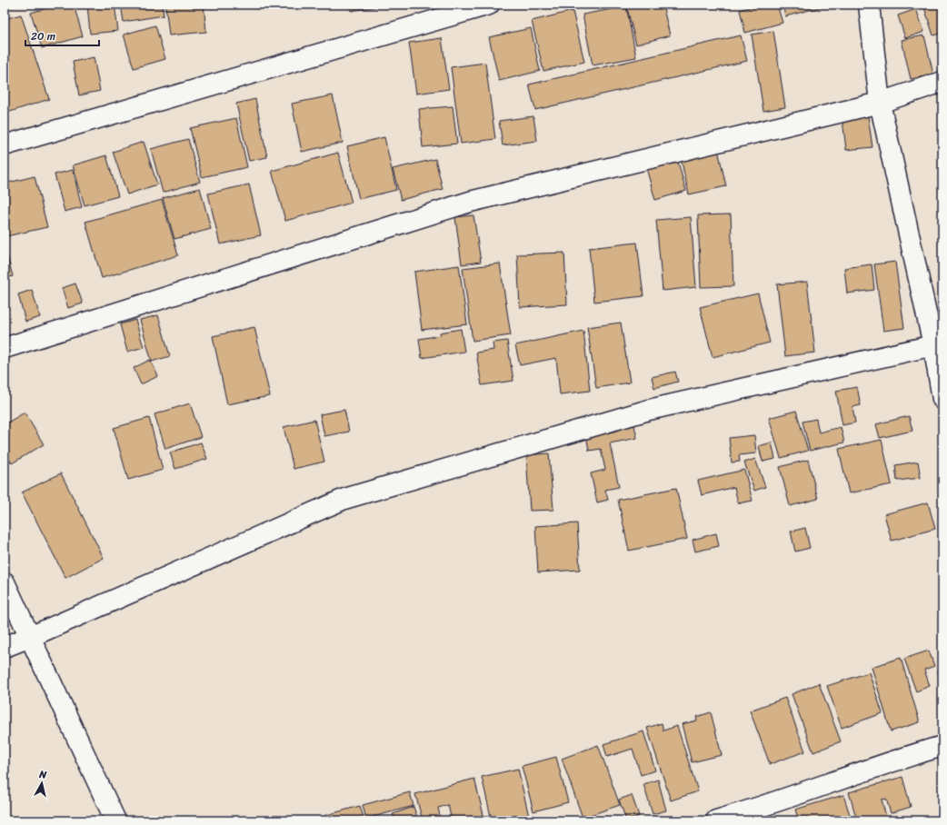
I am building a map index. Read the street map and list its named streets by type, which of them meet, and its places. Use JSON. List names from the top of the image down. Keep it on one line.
{"scale_bar":"20 m","north":"top"}
